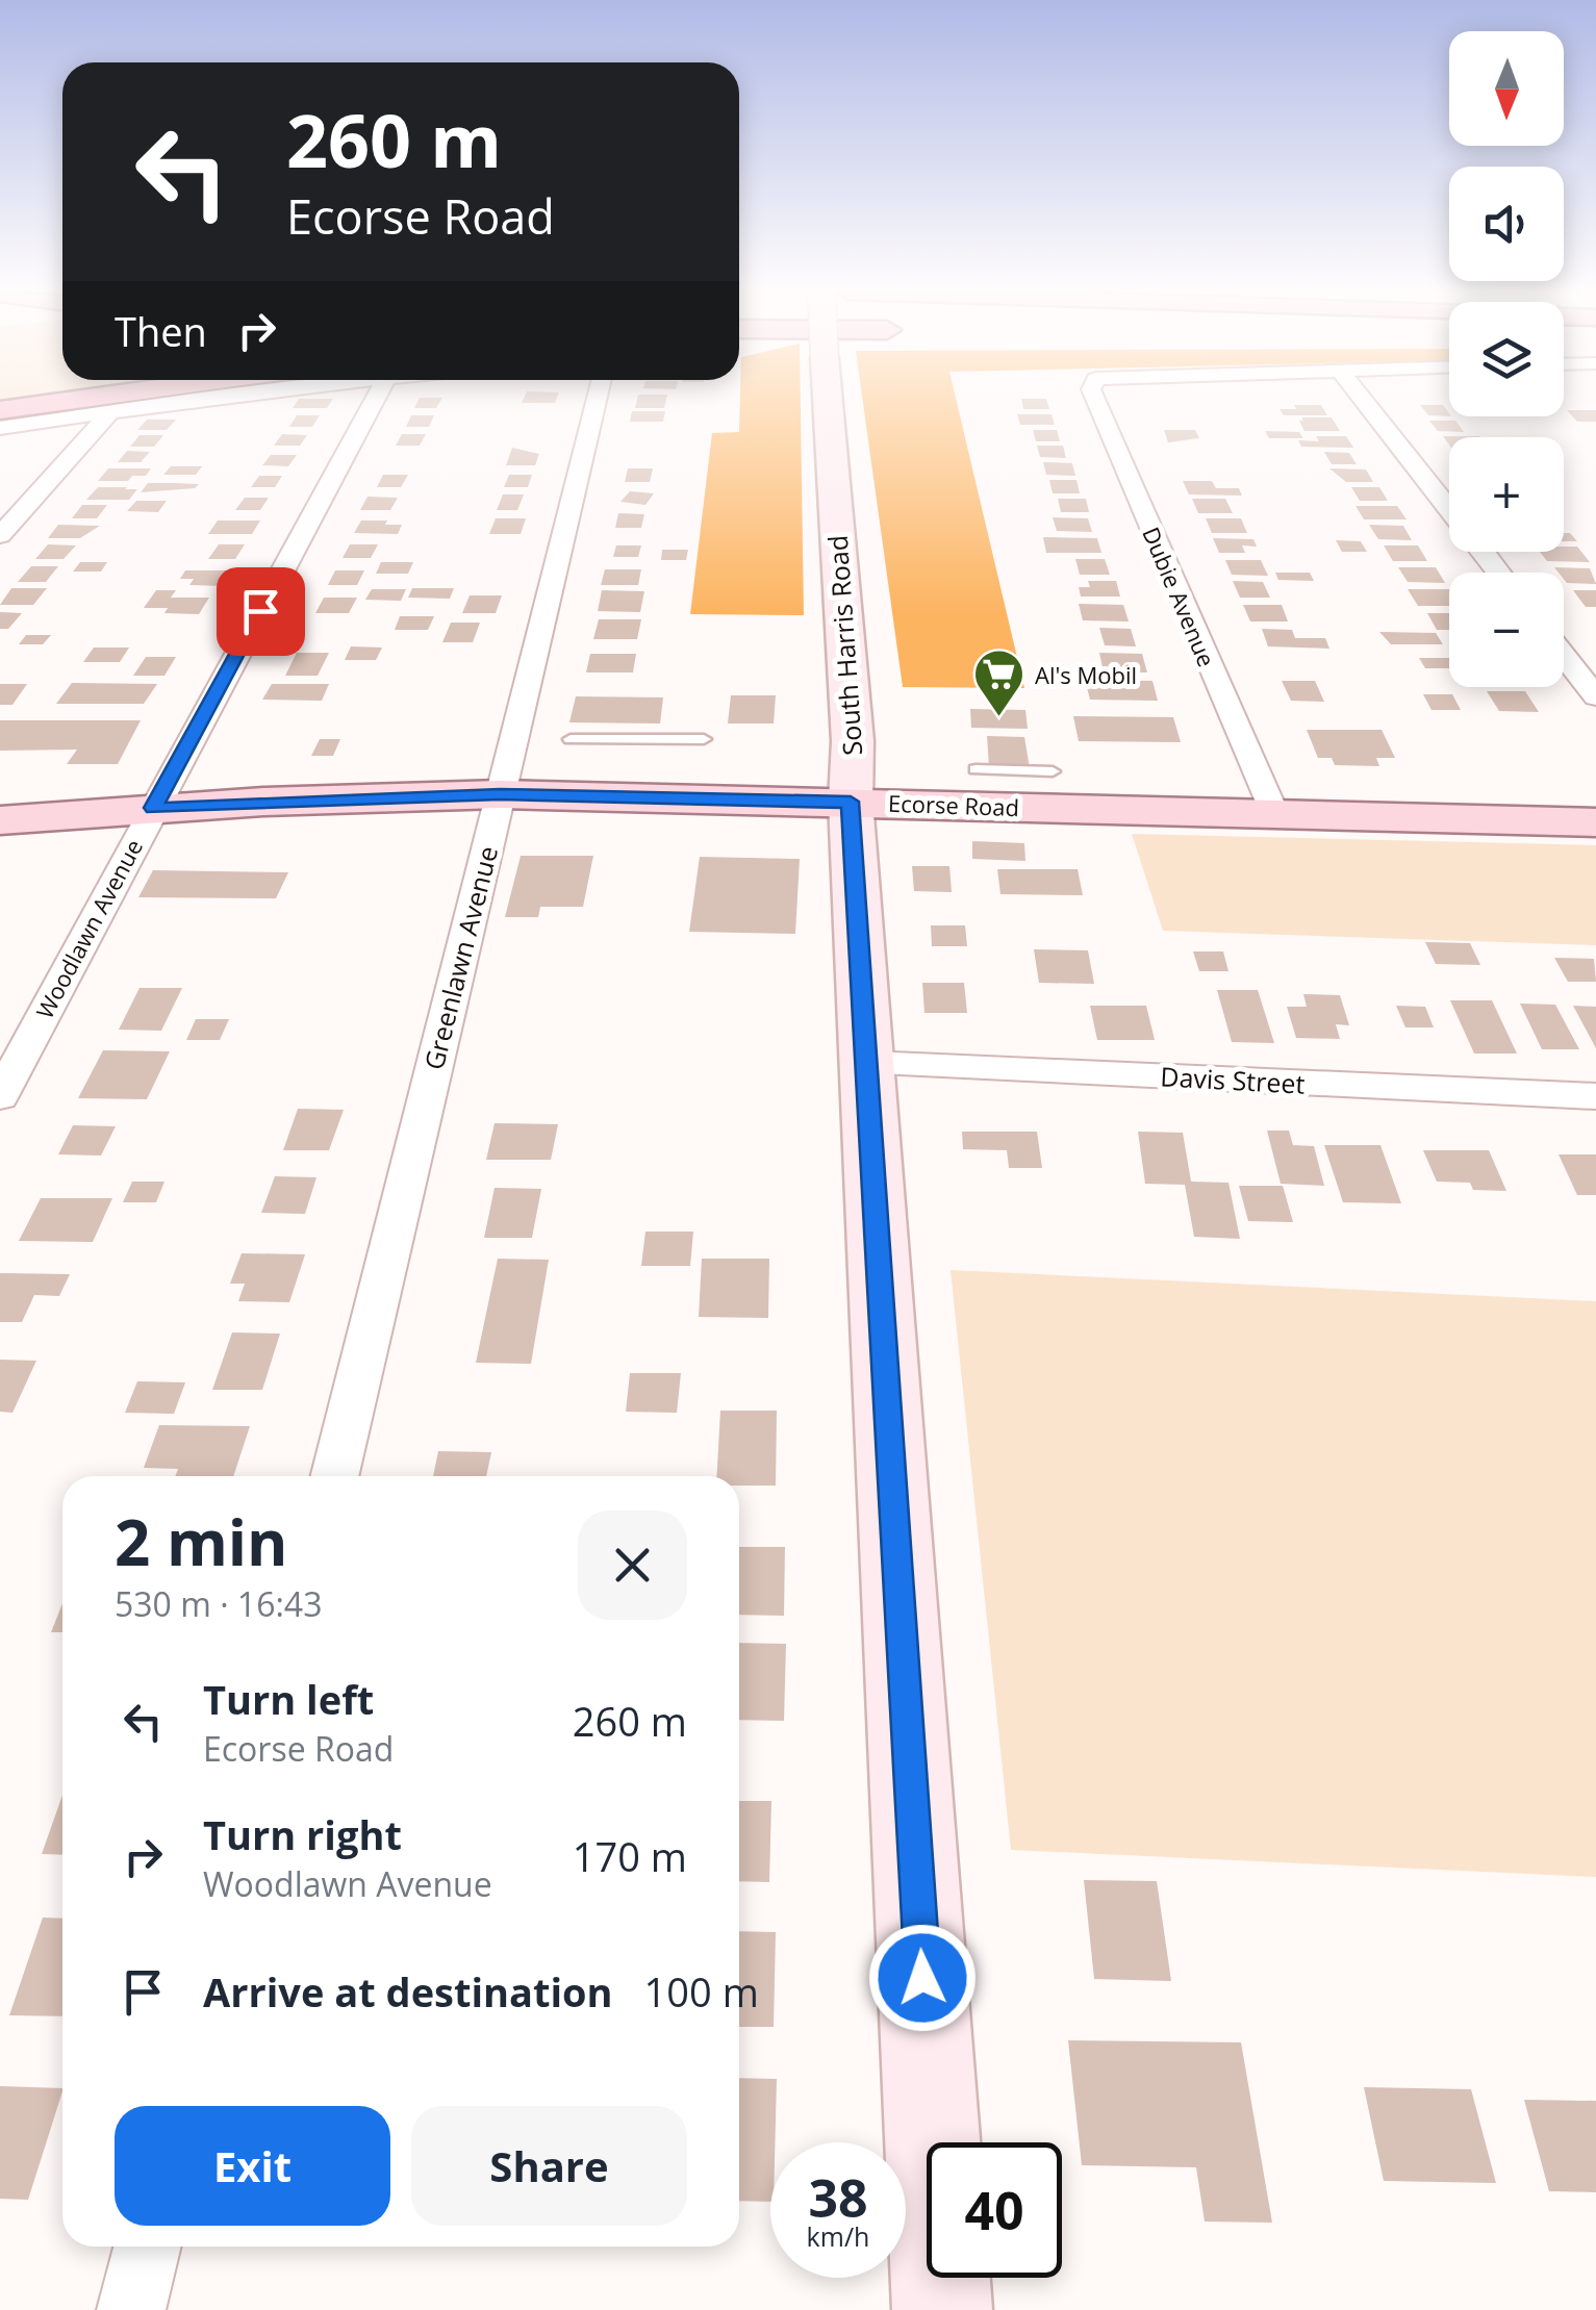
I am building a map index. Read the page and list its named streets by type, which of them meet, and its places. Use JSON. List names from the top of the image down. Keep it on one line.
{"streets":{"main road":["South Harris Road","Ecorse Road"],"street":["Dubie Avenue","Woodlawn Avenue","Greenlawn Avenue","Davis Street"]},"crossings":[["Dubie Avenue","Ecorse Road"],["South Harris Road","Ecorse Road"],["South Harris Road","Davis Street"],["Ecorse Road","Woodlawn Avenue"],["Ecorse Road","Greenlawn Avenue"]],"places":{"supermarket":["Al's Mobil"]},"north":"bottom","page":{"map_buttons":["+","−"],"turn":["260 m","Ecorse Road"],"then":"Then","heading":["2 min","530 m · 16:43"],"list":[{"name":"Turn left","note":"Ecorse Road","value":"260 m"},{"name":"Turn right","note":"Woodlawn Avenue","value":"170 m"},{"name":"Arrive at destination","value":"100 m"}],"buttons":["Exit","Share"],"speed":"38 km/h","limit":"40"}}
